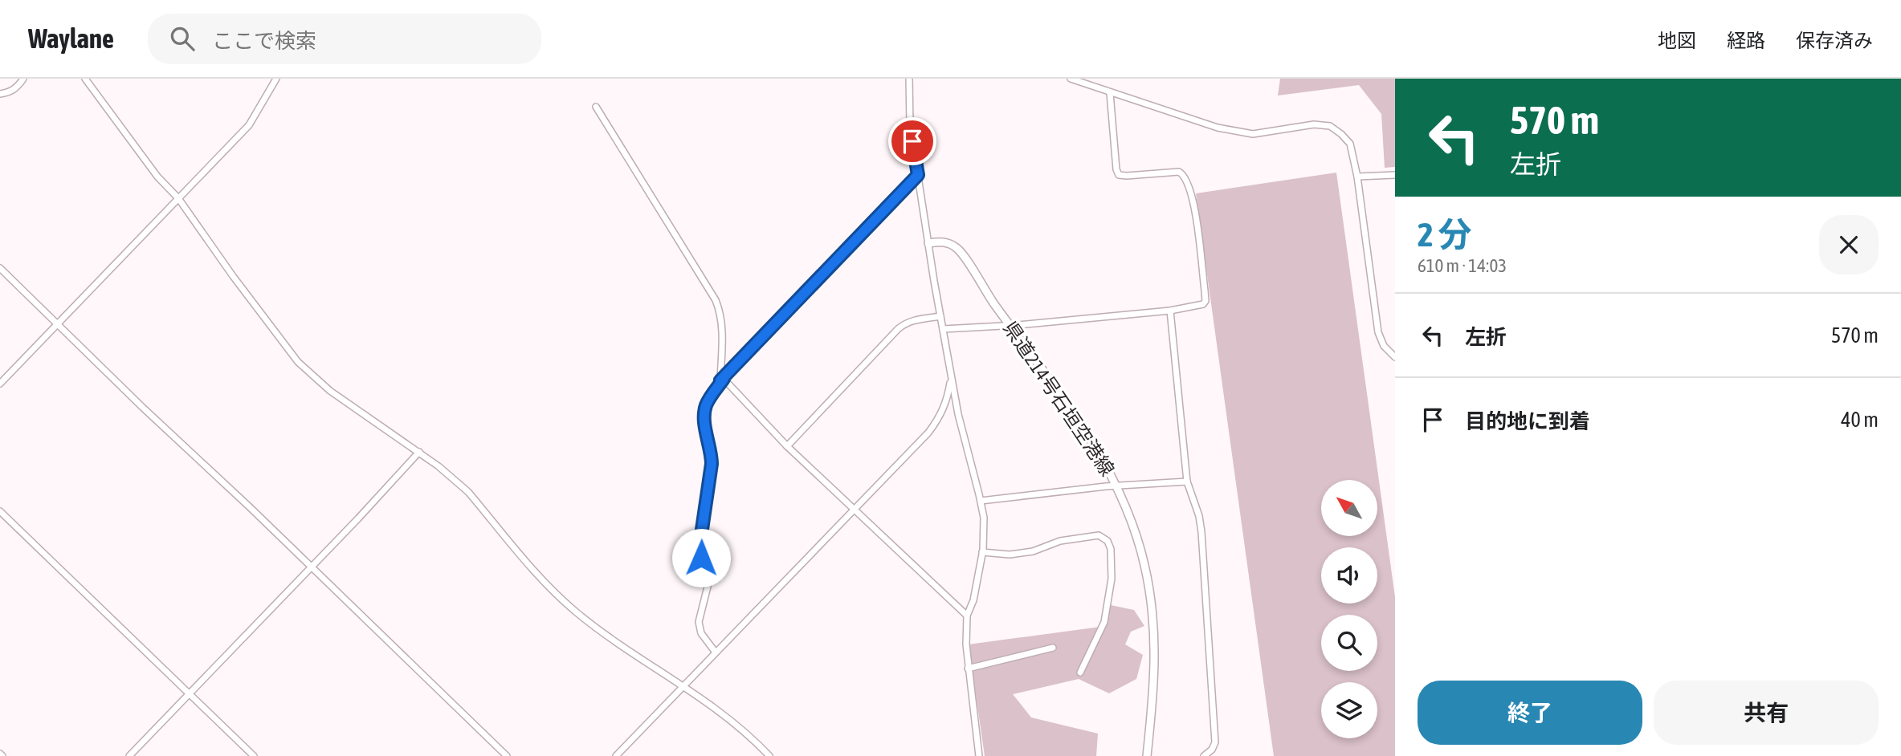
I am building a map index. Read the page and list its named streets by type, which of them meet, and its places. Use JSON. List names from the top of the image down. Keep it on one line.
{"streets":{"main road":["県道214号石垣空港線"]},"north":"top left","page":{"header":"Waylane","search":"ここで検索","nav":["地図","経路","保存済み"],"turn":["570 m","左折"],"heading":["2 分","610 m · 14:03"],"list":[{"name":"左折","value":"570 m"},{"name":"目的地に到着","value":"40 m"}],"buttons":["終了","共有"]}}
